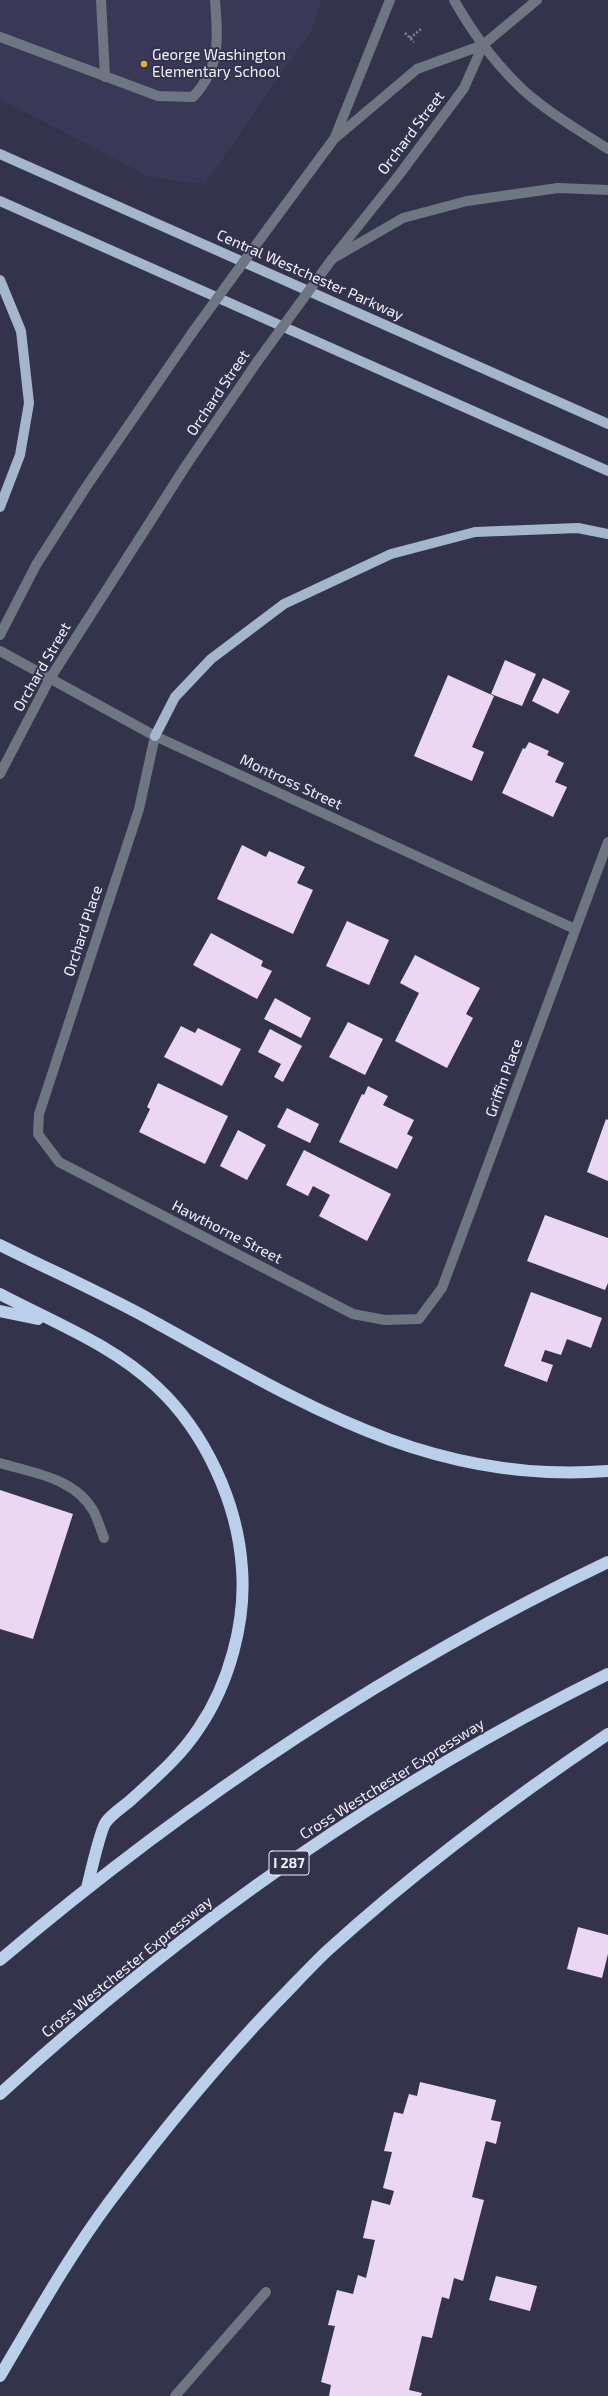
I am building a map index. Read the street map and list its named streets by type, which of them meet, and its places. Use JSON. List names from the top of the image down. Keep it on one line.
{"streets":{"highway":["Cross Westchester Expressway","I 287"],"main road":["Central Westchester Parkway"],"street":["Orchard Street","Montross Street","Orchard Place","Griffin Place","Hawthorne Street"]},"crossings":[["Orchard Street","Montross Street"],["Montross Street","Orchard Place"],["Montross Street","Griffin Place"],["Orchard Place","Hawthorne Street"],["Griffin Place","Hawthorne Street"]],"places":["George Washington Elementary School"]}
